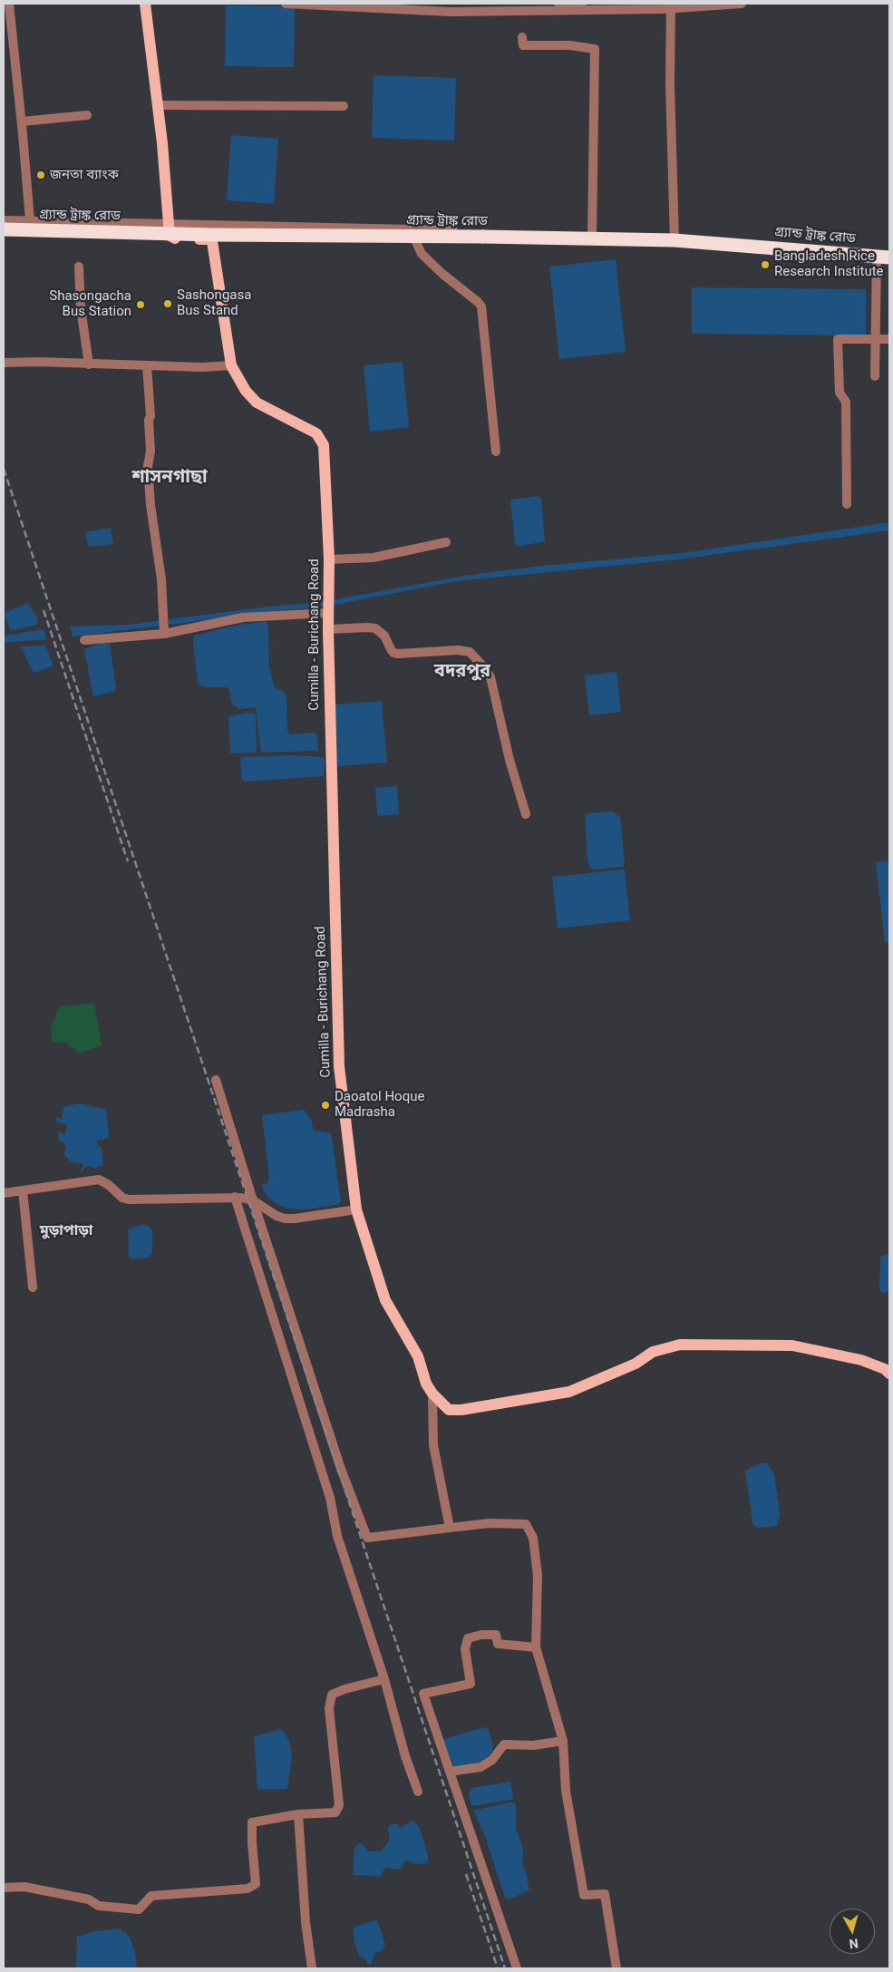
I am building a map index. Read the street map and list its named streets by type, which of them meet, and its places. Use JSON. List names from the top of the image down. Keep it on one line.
{"streets":{"highway":["গ্র্যান্ড ট্রাঙ্ক রোড"],"main road":["Cumilla - Burichang Road"]},"districts":["শাসনগাছা","বদরপুর","মুড়াপাড়া"],"places":["জনতা ব্যাংক","Bangladesh Rice Research Institute","Sashongasa Bus Stand","Shasongacha Bus Station","Daoatol Hoque Madrasha"],"north":"bottom"}
